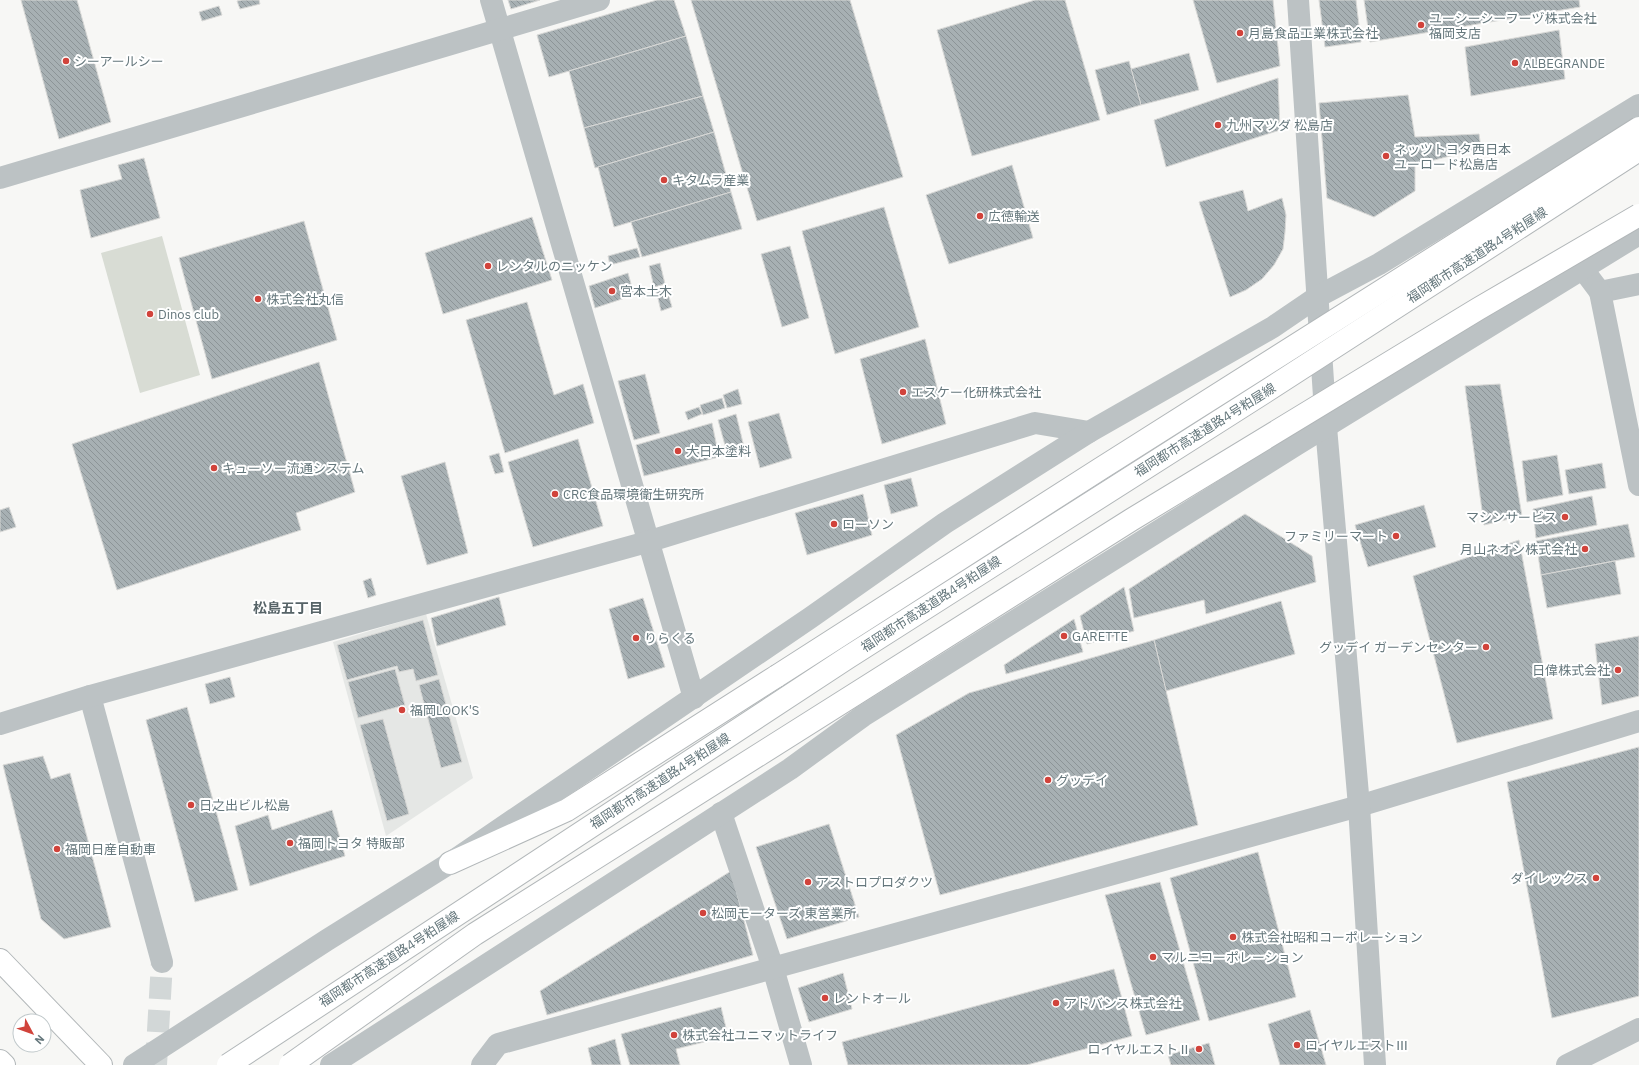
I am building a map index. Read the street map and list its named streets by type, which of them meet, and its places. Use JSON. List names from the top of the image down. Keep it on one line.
{"streets":{"highway":["福岡都市高速道路4号粕屋線"]},"districts":["松島五丁目"],"places":["ユーシーシーフーヅ株式会社 福岡支店","月島食品工業株式会社","シーアールシー","ALBEGRANDE","九州マツダ 松島店","ネッツトヨタ西日本 ユーロード松島店","キタムラ産業","広徳輸送","レンタルのニッケン","宮本土木","株式会社丸信","Dinos club","エスケー化研株式会社","大日本塗料","キューソー流通システム","CRC食品環境衛生研究所","マシンサービス","ローソン","ファミリーマート","月山ネオン株式会社","GARETTE","りらくる","グッデイ ガーデンセンター","日偉株式会社","福岡LOOK'S","グッデイ","日之出ビル松島","福岡トヨタ 特販部","福岡日産自動車","ダイレックス","アストロプロダクツ","松岡モーターズ 東営業所","株式会社昭和コーポレーション","マルニコーポレーション","レントオール","アドバンス株式会社","株式会社ユニマットライフ","ロイヤルエストⅢ","ロイヤルエストⅡ"],"north":"bottom right"}
